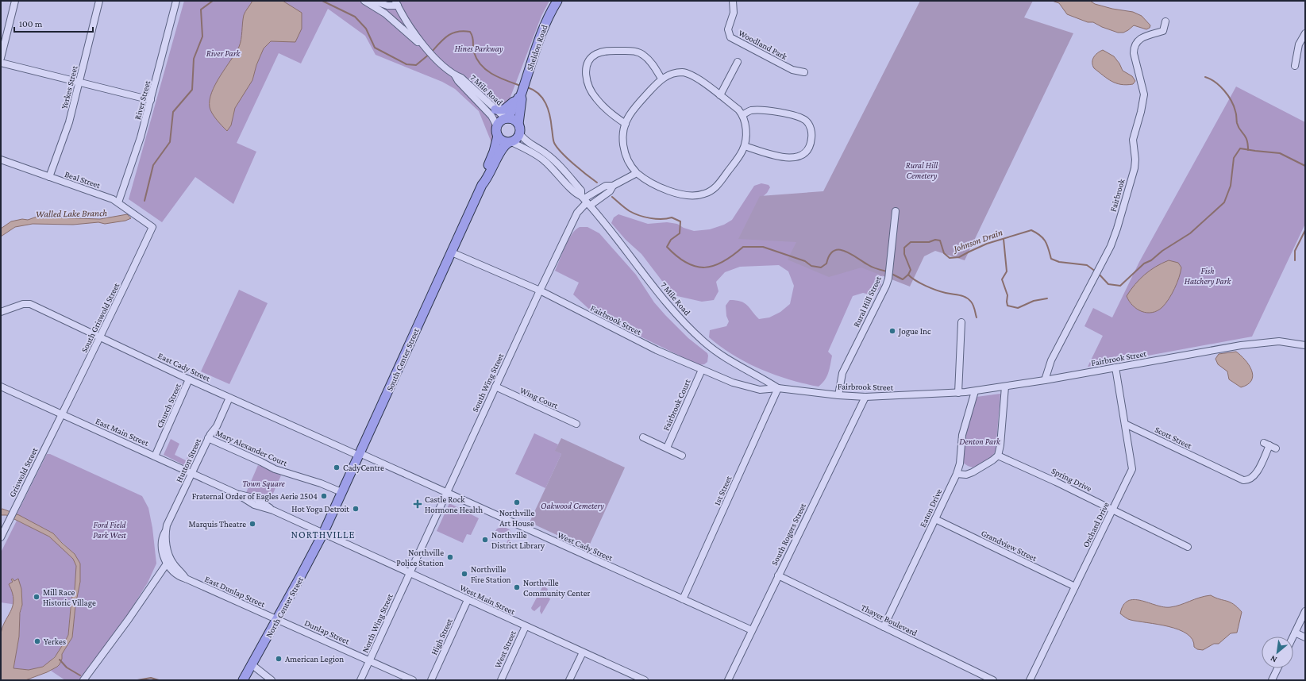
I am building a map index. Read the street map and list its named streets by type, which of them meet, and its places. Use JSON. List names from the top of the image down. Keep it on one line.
{"streets":{"main road":["Sheldon Road","South Center Street","North Center Street"],"street":["Woodland Park","Yerkes Street","7 Mile Road","River Street","Beal Street","Fairbrook","Rural Hill Street","South Griswold Street","Fairbrook Street","East Cady Street","South Wing Street","Wing Court","Fairbrook Court","Church Street","East Main Street","Scott Street","Mary Alexander Court","Hutton Street","Griswold Street","Spring Drive","1st Street","Eaton Drive","Orchard Drive","South Rogers Street","Grandview Street","West Cady Street","East Dunlap Street","West Main Street","Thayer Boulevard","North Wing Street","Dunlap Street","High Street","West Street"]},"crossings":[["Sheldon Road","7 Mile Road"],["Sheldon Road","South Center Street"],["Yerkes Street","Beal Street"],["7 Mile Road","Fairbrook Street"],["7 Mile Road","South Center Street"],["7 Mile Road","South Wing Street"],["7 Mile Road","1st Street"],["River Street","Beal Street"],["Beal Street","South Griswold Street"],["Fairbrook","Fairbrook Street"],["Rural Hill Street","Fairbrook Street"],["South Griswold Street","East Cady Street"],["South Griswold Street","East Main Street"],["South Griswold Street","Griswold Street"],["Fairbrook Street","South Center Street"],["Fairbrook Street","South Wing Street"],["Fairbrook Street","Fairbrook Court"],["Fairbrook Street","1st Street"],["Fairbrook Street","Eaton Drive"],["Fairbrook Street","Orchard Drive"],["Fairbrook Street","South Rogers Street"],["South Center Street","East Cady Street"],["South Center Street","East Main Street"],["South Center Street","Mary Alexander Court"],["South Center Street","West Cady Street"],["South Center Street","West Main Street"],["South Center Street","North Center Street"],["East Cady Street","Church Street"],["East Cady Street","Hutton Street"],["East Cady Street","West Cady Street"],["South Wing Street","Wing Court"],["South Wing Street","West Cady Street"],["South Wing Street","West Main Street"],["South Wing Street","North Wing Street"],["Church Street","East Main Street"],["East Main Street","Hutton Street"],["East Main Street","Griswold Street"],["East Main Street","West Main Street"],["East Main Street","North Center Street"],["Scott Street","Orchard Drive"],["Mary Alexander Court","Hutton Street"],["Hutton Street","East Dunlap Street"],["Spring Drive","Orchard Drive"],["1st Street","West Cady Street"],["Eaton Drive","Grandview Street"],["Eaton Drive","Thayer Boulevard"],["Orchard Drive","Grandview Street"],["South Rogers Street","West Cady Street"],["South Rogers Street","Thayer Boulevard"],["East Dunlap Street","North Center Street"],["East Dunlap Street","Dunlap Street"],["West Main Street","North Center Street"],["West Main Street","North Wing Street"],["West Main Street","High Street"],["West Main Street","West Street"],["North Center Street","Dunlap Street"],["North Wing Street","Dunlap Street"]],"districts":["NORTHVILLE"],"water":["Walled Lake Branch","Johnson Drain"],"parks":["Hines Parkway","River Park","Rural Hill Cemetery","Fish Hatchery Park","Denton Park","Town Square","Oakwood Cemetery","Ford Field Park West"],"places":{"other":["Jogue Inc","CadyCentre","Fraternal Order of Eagles Aerie 2504","Northville Art House","Hot Yoga Detroit","Marquis Theatre","Northville District Library","Northville Police Station","Northville Fire Station","Northville Community Center","Mill Race Historic Village","Yerkes","American Legion"],"health":["Castle Rock Hormone Health"]},"scale_bar":"100 m","north":"bottom left"}
